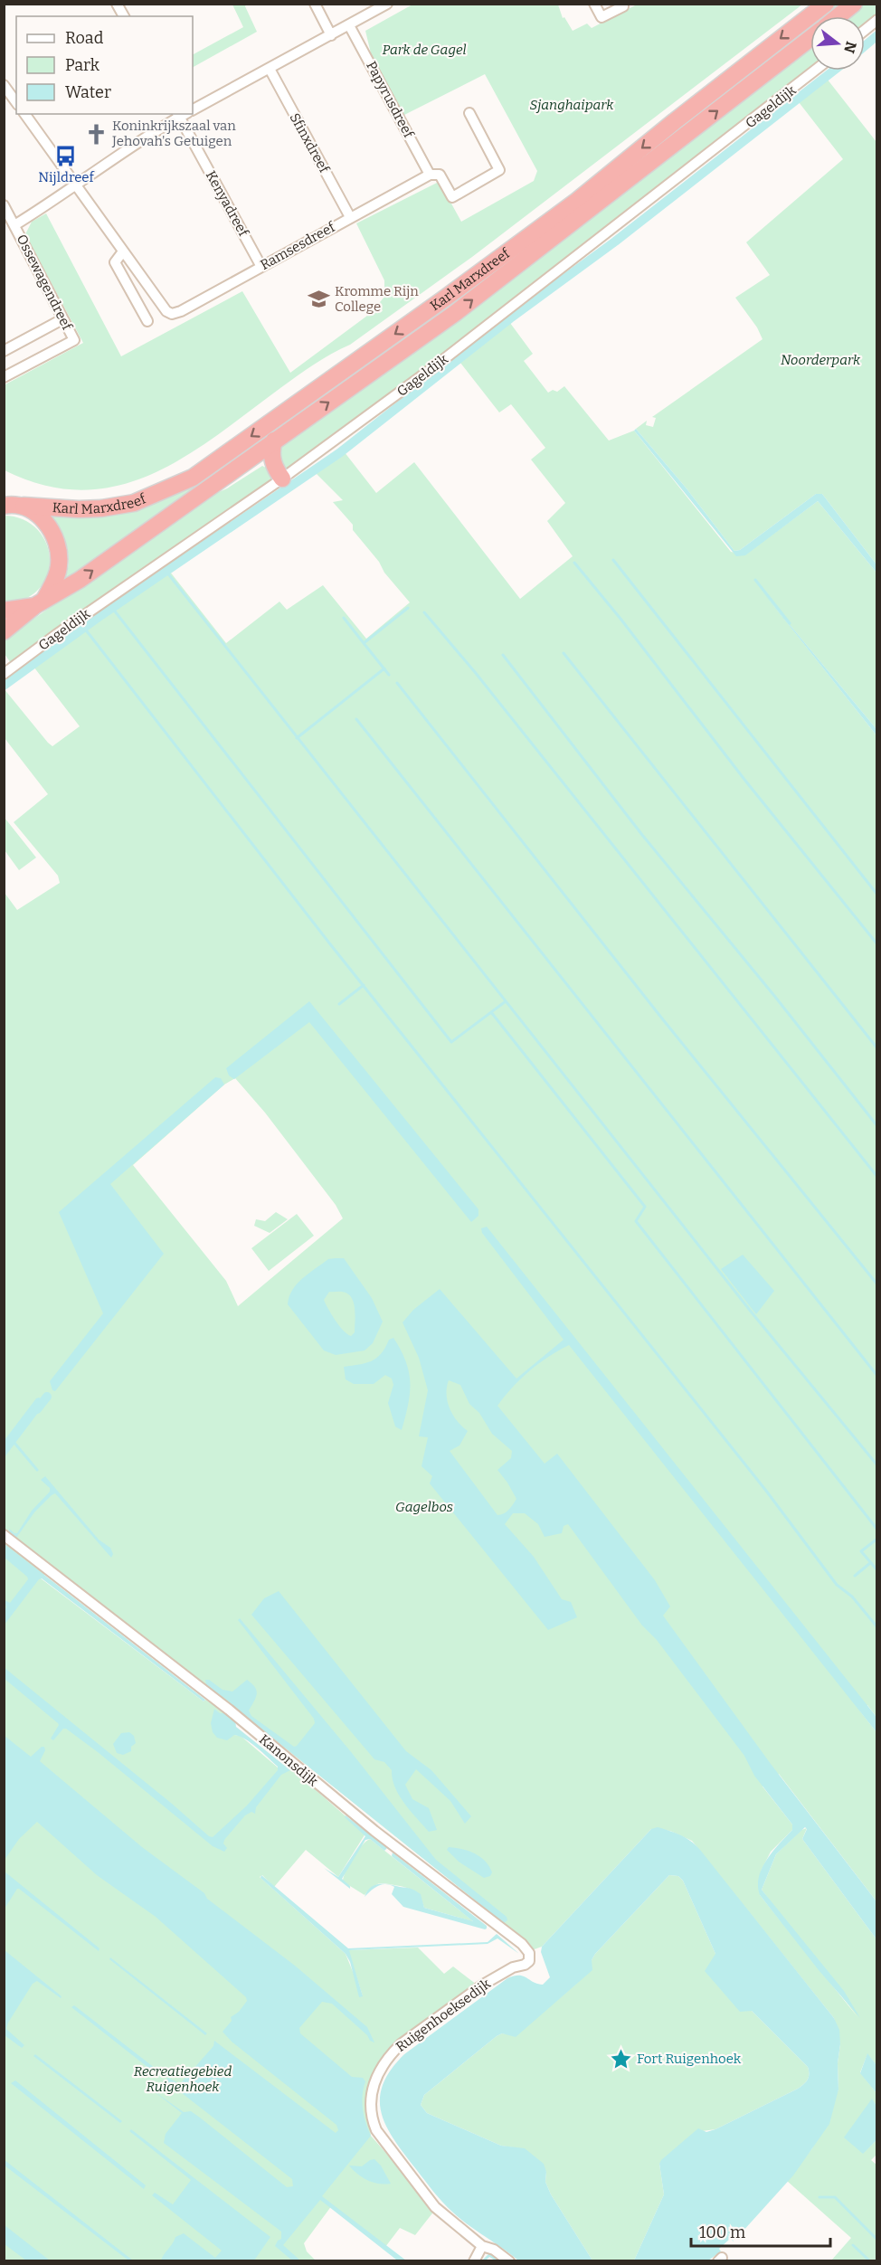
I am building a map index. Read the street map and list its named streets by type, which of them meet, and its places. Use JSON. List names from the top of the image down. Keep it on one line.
{"streets":{"highway":["Karl Marxdreef"],"street":["Papyrusdreef","Gageldijk","Sfinxdreef","Kenyadreef","Ramsesdreef","Ossewagendreef","Kanonsdijk","Ruigenhoeksedijk"]},"crossings":[["Papyrusdreef","Ramsesdreef"],["Sfinxdreef","Ramsesdreef"],["Kenyadreef","Ramsesdreef"],["Kanonsdijk","Ruigenhoeksedijk"]],"parks":["Park de Gagel","Sjanghaipark","Noorderpark","Gagelbos","Recreatiegebied Ruigenhoek"],"places":{"church":["Koninkrijkszaal van Jehovah's Getuigen"],"bus stop":["Nijldreef"],"school or university":["Kromme Rijn College"],"place":["Fort Ruigenhoek"]},"legend":["Road","Park","Water"],"scale_bar":"100 m","north":"right"}
